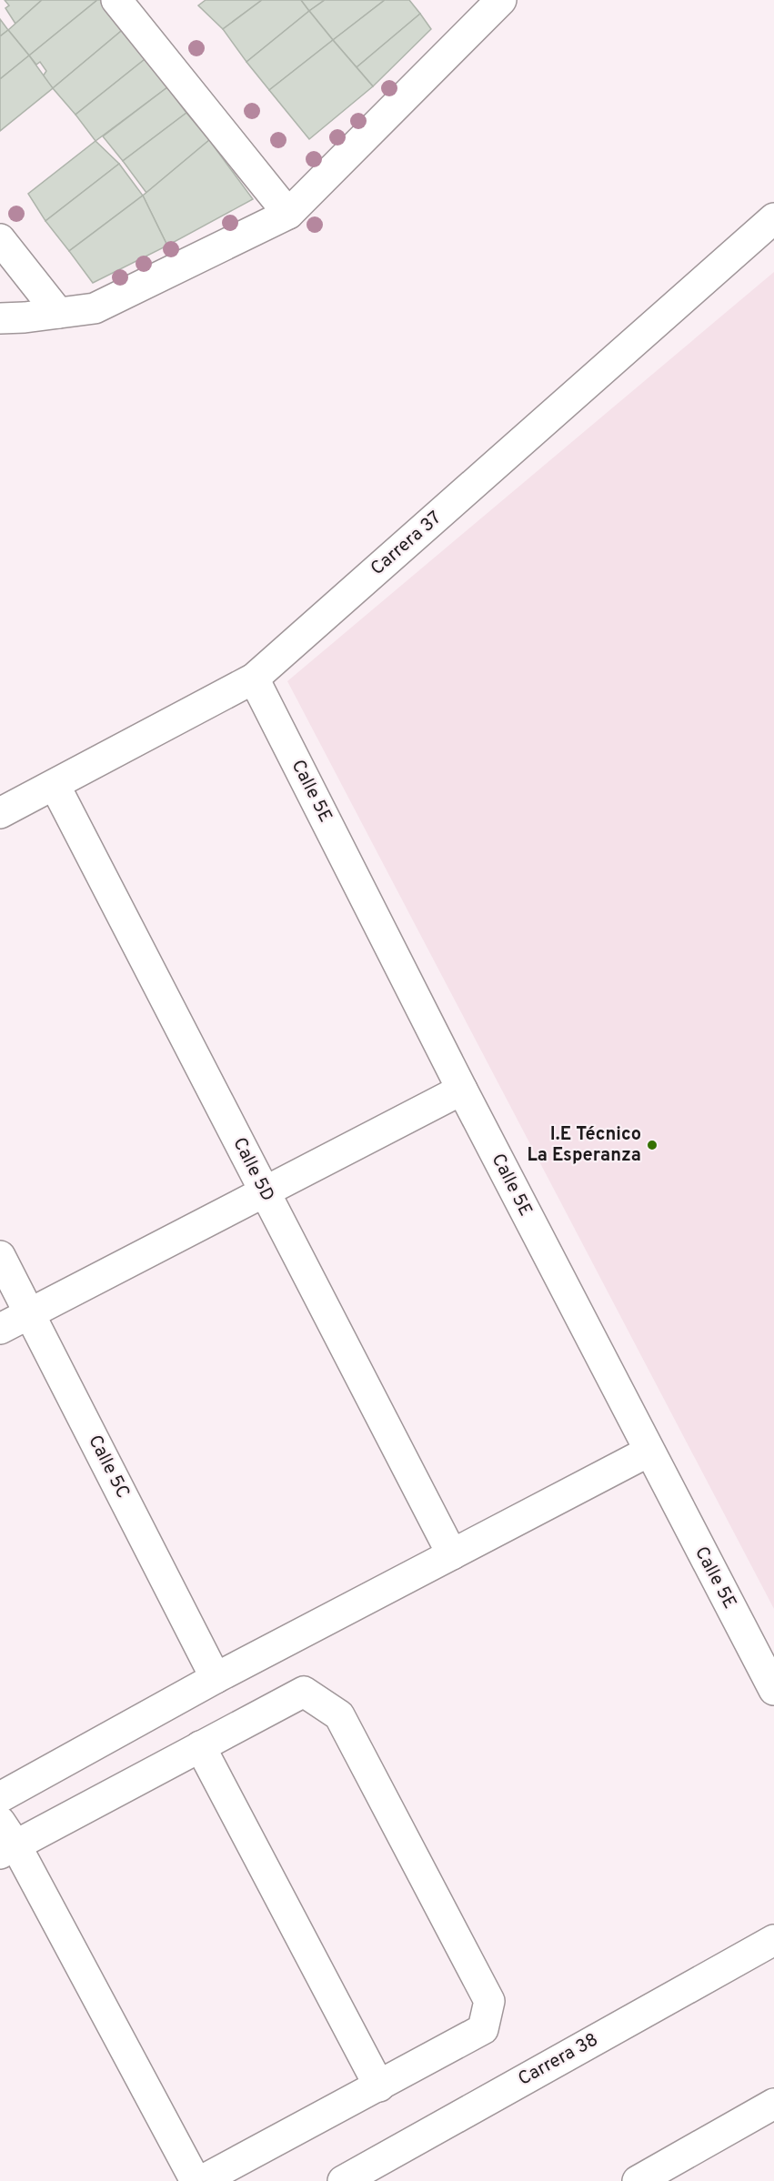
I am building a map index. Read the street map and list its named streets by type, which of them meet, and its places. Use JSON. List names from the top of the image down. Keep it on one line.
{"streets":{"street":["Carrera 37","Calle 5E","Calle 5D","Calle 5C","Carrera 38"]},"crossings":[["Carrera 37","Calle 5E"],["Carrera 37","Calle 5D"]],"places":["I.E Técnico La Esperanza"]}
